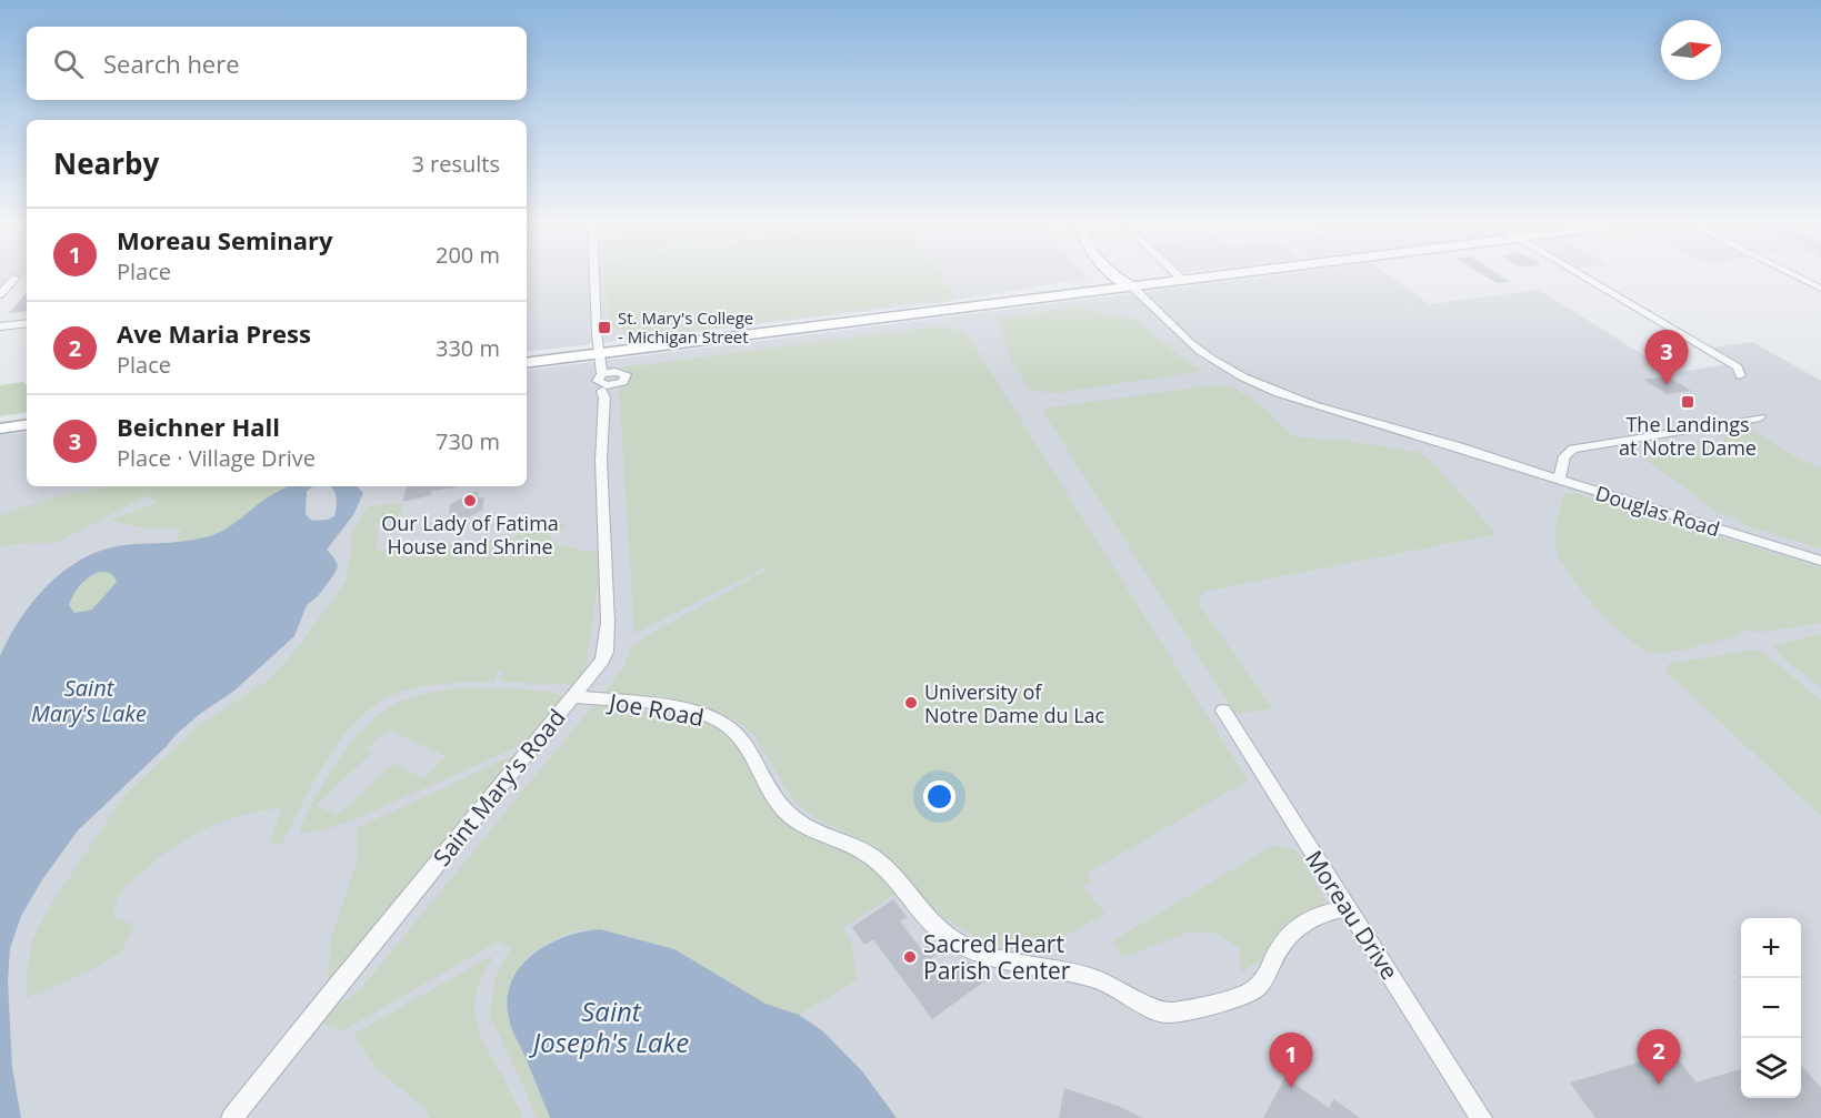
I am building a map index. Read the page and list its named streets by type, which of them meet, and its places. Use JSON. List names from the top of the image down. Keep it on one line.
{"streets":{"street":["Douglas Road","Joe Road","Saint Mary's Road","Moreau Drive"]},"crossings":[["Joe Road","Saint Mary's Road"],["Joe Road","Moreau Drive"]],"water":["Saint Mary's Lake","Saint Joseph's Lake"],"places":{"transit":["St. Mary's College - Michigan Street","The Landings at Notre Dame"],"other":["Our Lady of Fatima House and Shrine","University of Notre Dame du Lac","Sacred Heart Parish Center"]},"north":"right","page":{"search":"Search here","heading":["Nearby","3 results"],"list":[{"mark":"1","name":"Moreau Seminary","note":"Place","value":"200 m"},{"mark":"2","name":"Ave Maria Press","note":"Place","value":"330 m"},{"mark":"3","name":"Beichner Hall","note":"Place · Village Drive","value":"730 m"}],"pins":["3","2","1"],"map_buttons":["+","−"]}}
